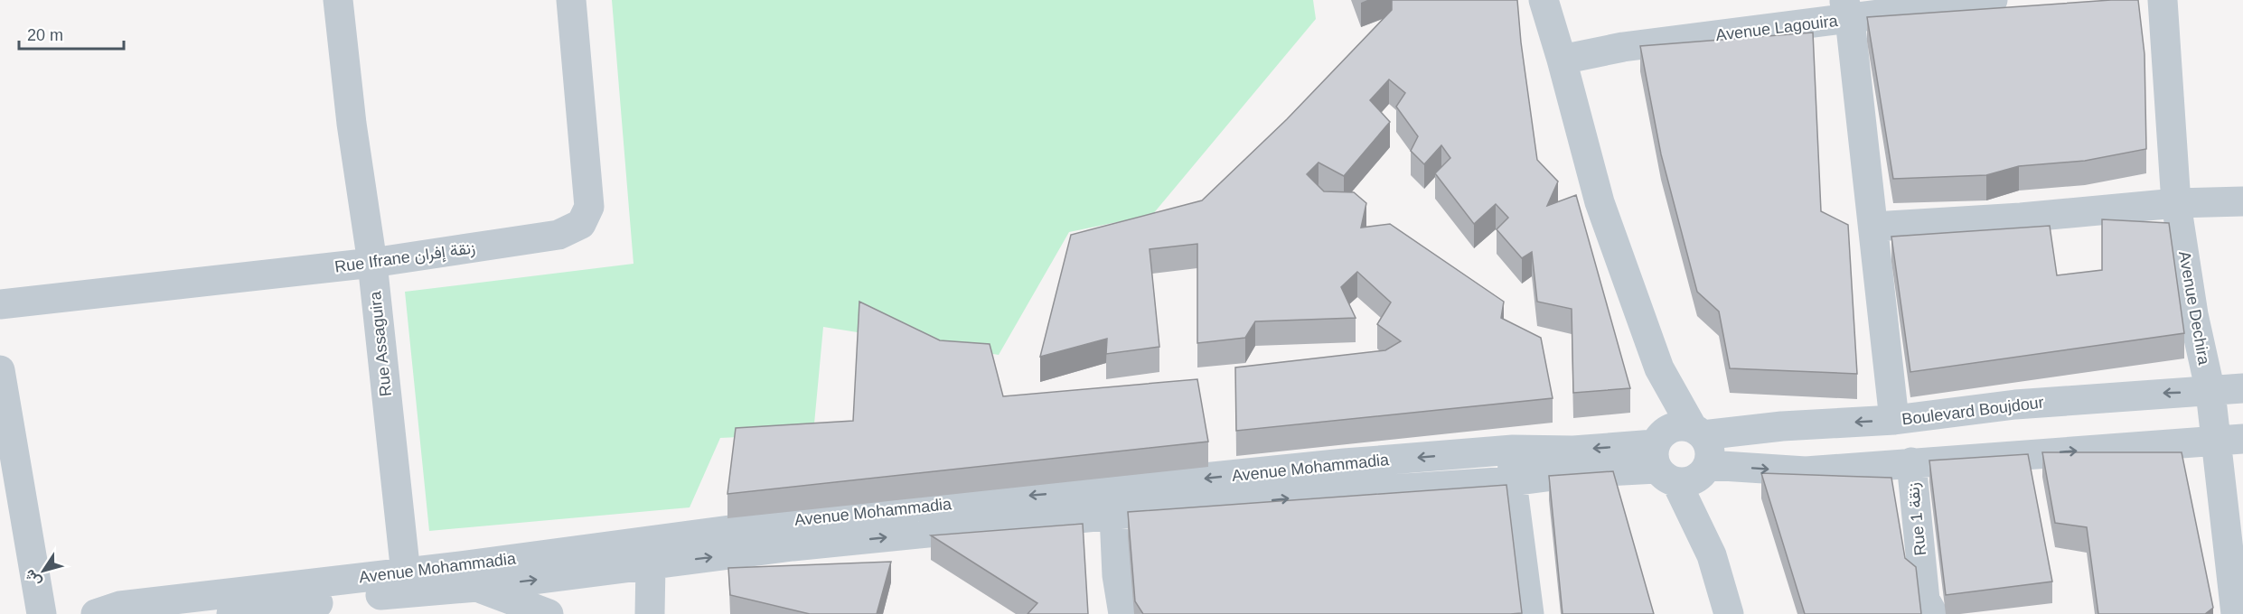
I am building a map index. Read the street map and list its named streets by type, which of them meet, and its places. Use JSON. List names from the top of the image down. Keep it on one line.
{"streets":{"street":["Avenue Lagouira","Rue Ifrane زنقة إفران","Avenue Dechira","Rue Assaguira","Boulevard Boujdour","Avenue Mohammadia","Rue 1 زنقة"]},"crossings":[["Rue Ifrane زنقة إفران","Rue Assaguira"],["Avenue Dechira","Boulevard Boujdour"],["Rue Assaguira","Avenue Mohammadia"],["Boulevard Boujdour","Avenue Mohammadia"]],"scale_bar":"20 m","north":"bottom left"}
